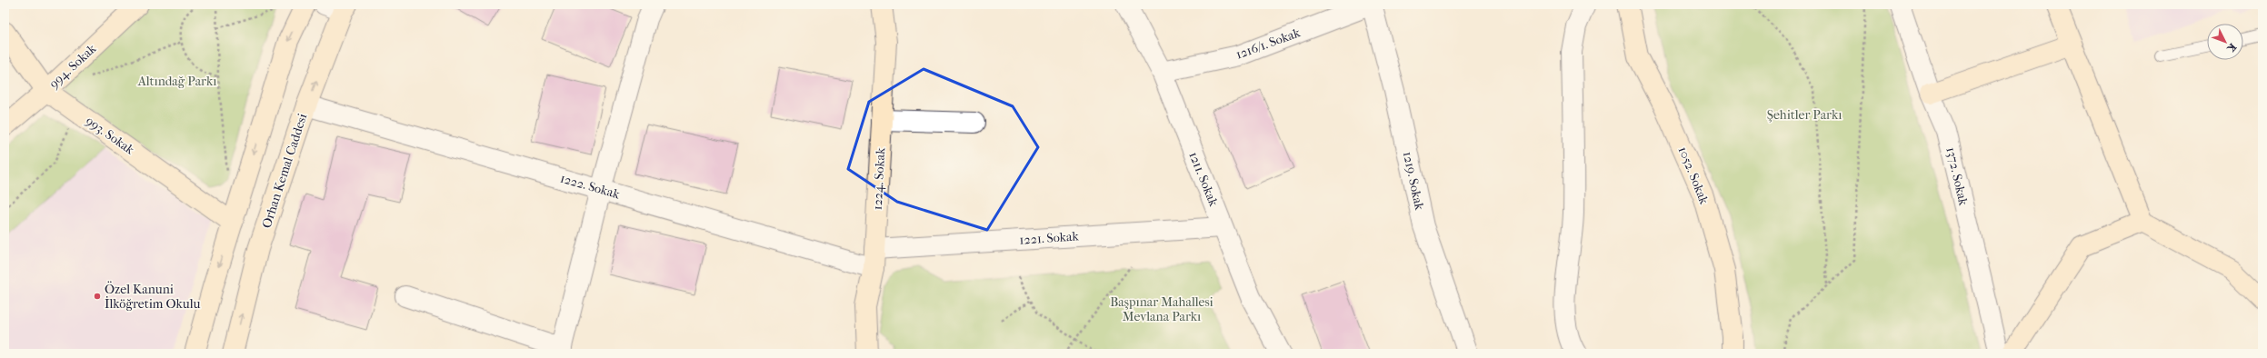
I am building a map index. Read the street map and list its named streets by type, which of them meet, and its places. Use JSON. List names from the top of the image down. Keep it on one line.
{"streets":{"street":["1216/1. Sokak","994. Sokak","993. Sokak","Orhan Kemal Caddesi","1052. Sokak","1372. Sokak","1224. Sokak","1211. Sokak","1219. Sokak","1222. Sokak","1221. Sokak"]},"crossings":[["1216/1. Sokak","1211. Sokak"],["1216/1. Sokak","1219. Sokak"],["994. Sokak","993. Sokak"],["Orhan Kemal Caddesi","1222. Sokak"],["1224. Sokak","1222. Sokak"],["1224. Sokak","1221. Sokak"],["1211. Sokak","1221. Sokak"],["1222. Sokak","1221. Sokak"]],"parks":["Altındağ Parkı","Şehitler Parkı","Başpınar Mahallesi Mevlana Parkı"],"places":["Özel Kanuni İlköğretim Okulu"],"north":"bottom right"}
